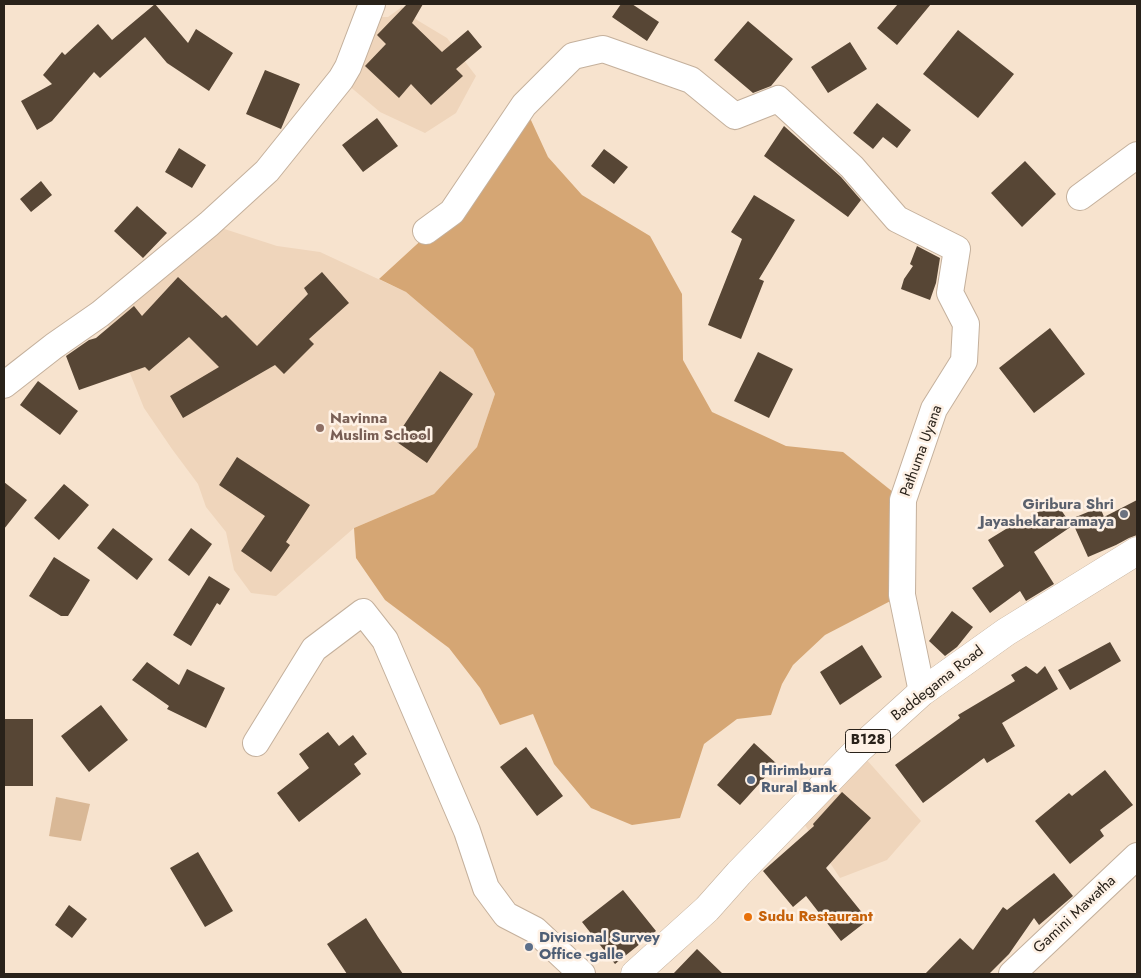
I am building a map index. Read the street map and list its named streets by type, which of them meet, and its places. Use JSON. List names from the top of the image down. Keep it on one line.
{"streets":{"main road":["Baddegama Road","B128"],"street":["Pathuma Uyana","Gamini Mawatha"]},"crossings":[["Pathuma Uyana","Baddegama Road"]],"places":["Navinna Muslim School","Giribura Shri Jayashekararamaya","Hirimbura Rural Bank","Sudu Restaurant","Divisional Survey Office -galle"]}
